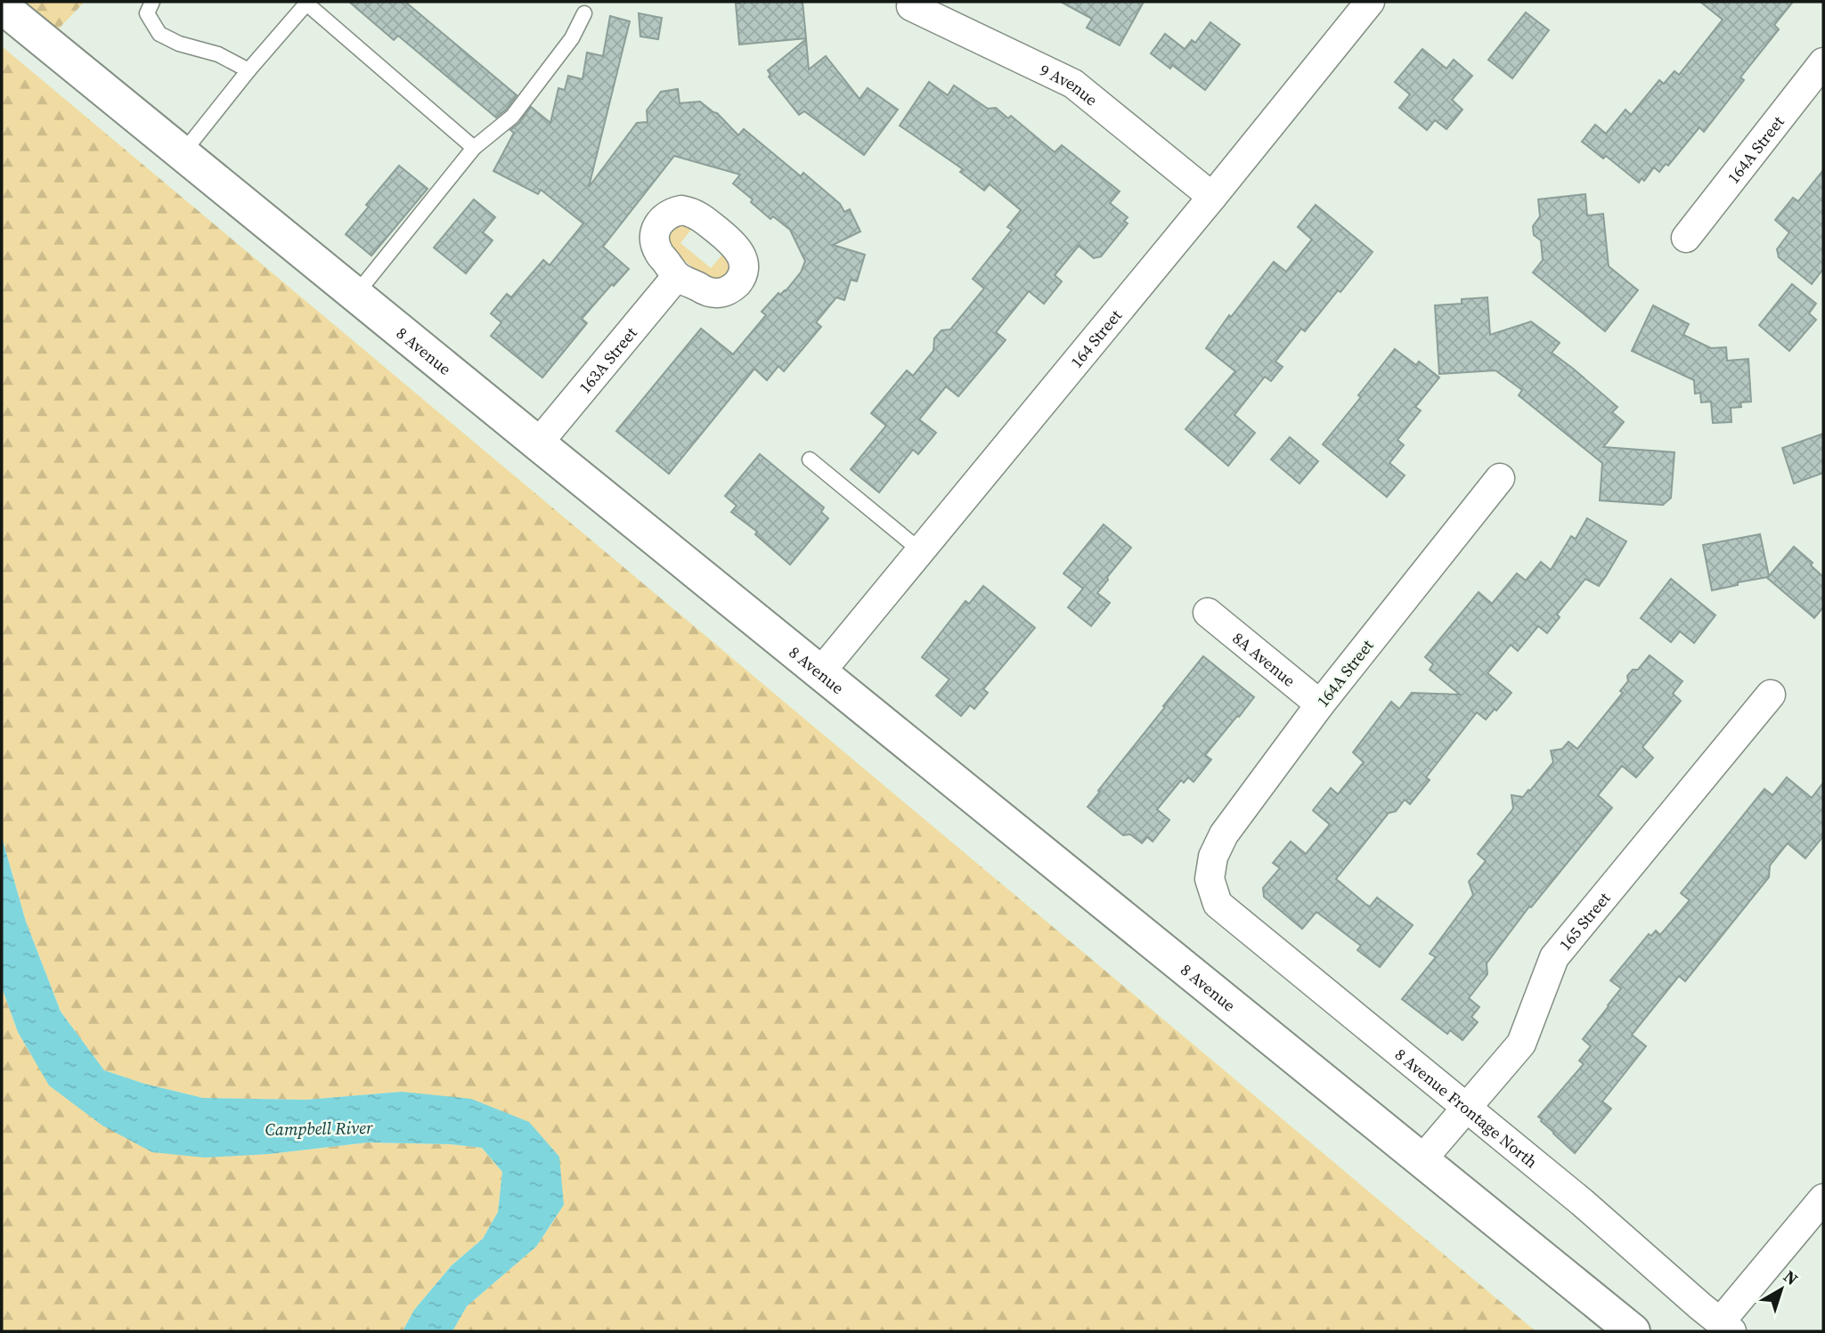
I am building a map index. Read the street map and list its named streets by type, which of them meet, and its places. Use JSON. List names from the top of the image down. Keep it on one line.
{"streets":{"main road":["8 Avenue"],"street":["9 Avenue","164A Street","164 Street","163A Street","8A Avenue","165 Street","8 Avenue Frontage North"]},"crossings":[["9 Avenue","164 Street"],["164A Street","8A Avenue"],["164A Street","8 Avenue Frontage North"],["164 Street","8 Avenue"],["8 Avenue","163A Street"],["8 Avenue","165 Street"],["165 Street","8 Avenue Frontage North"]],"water":["Campbell River"],"north":"top right"}
